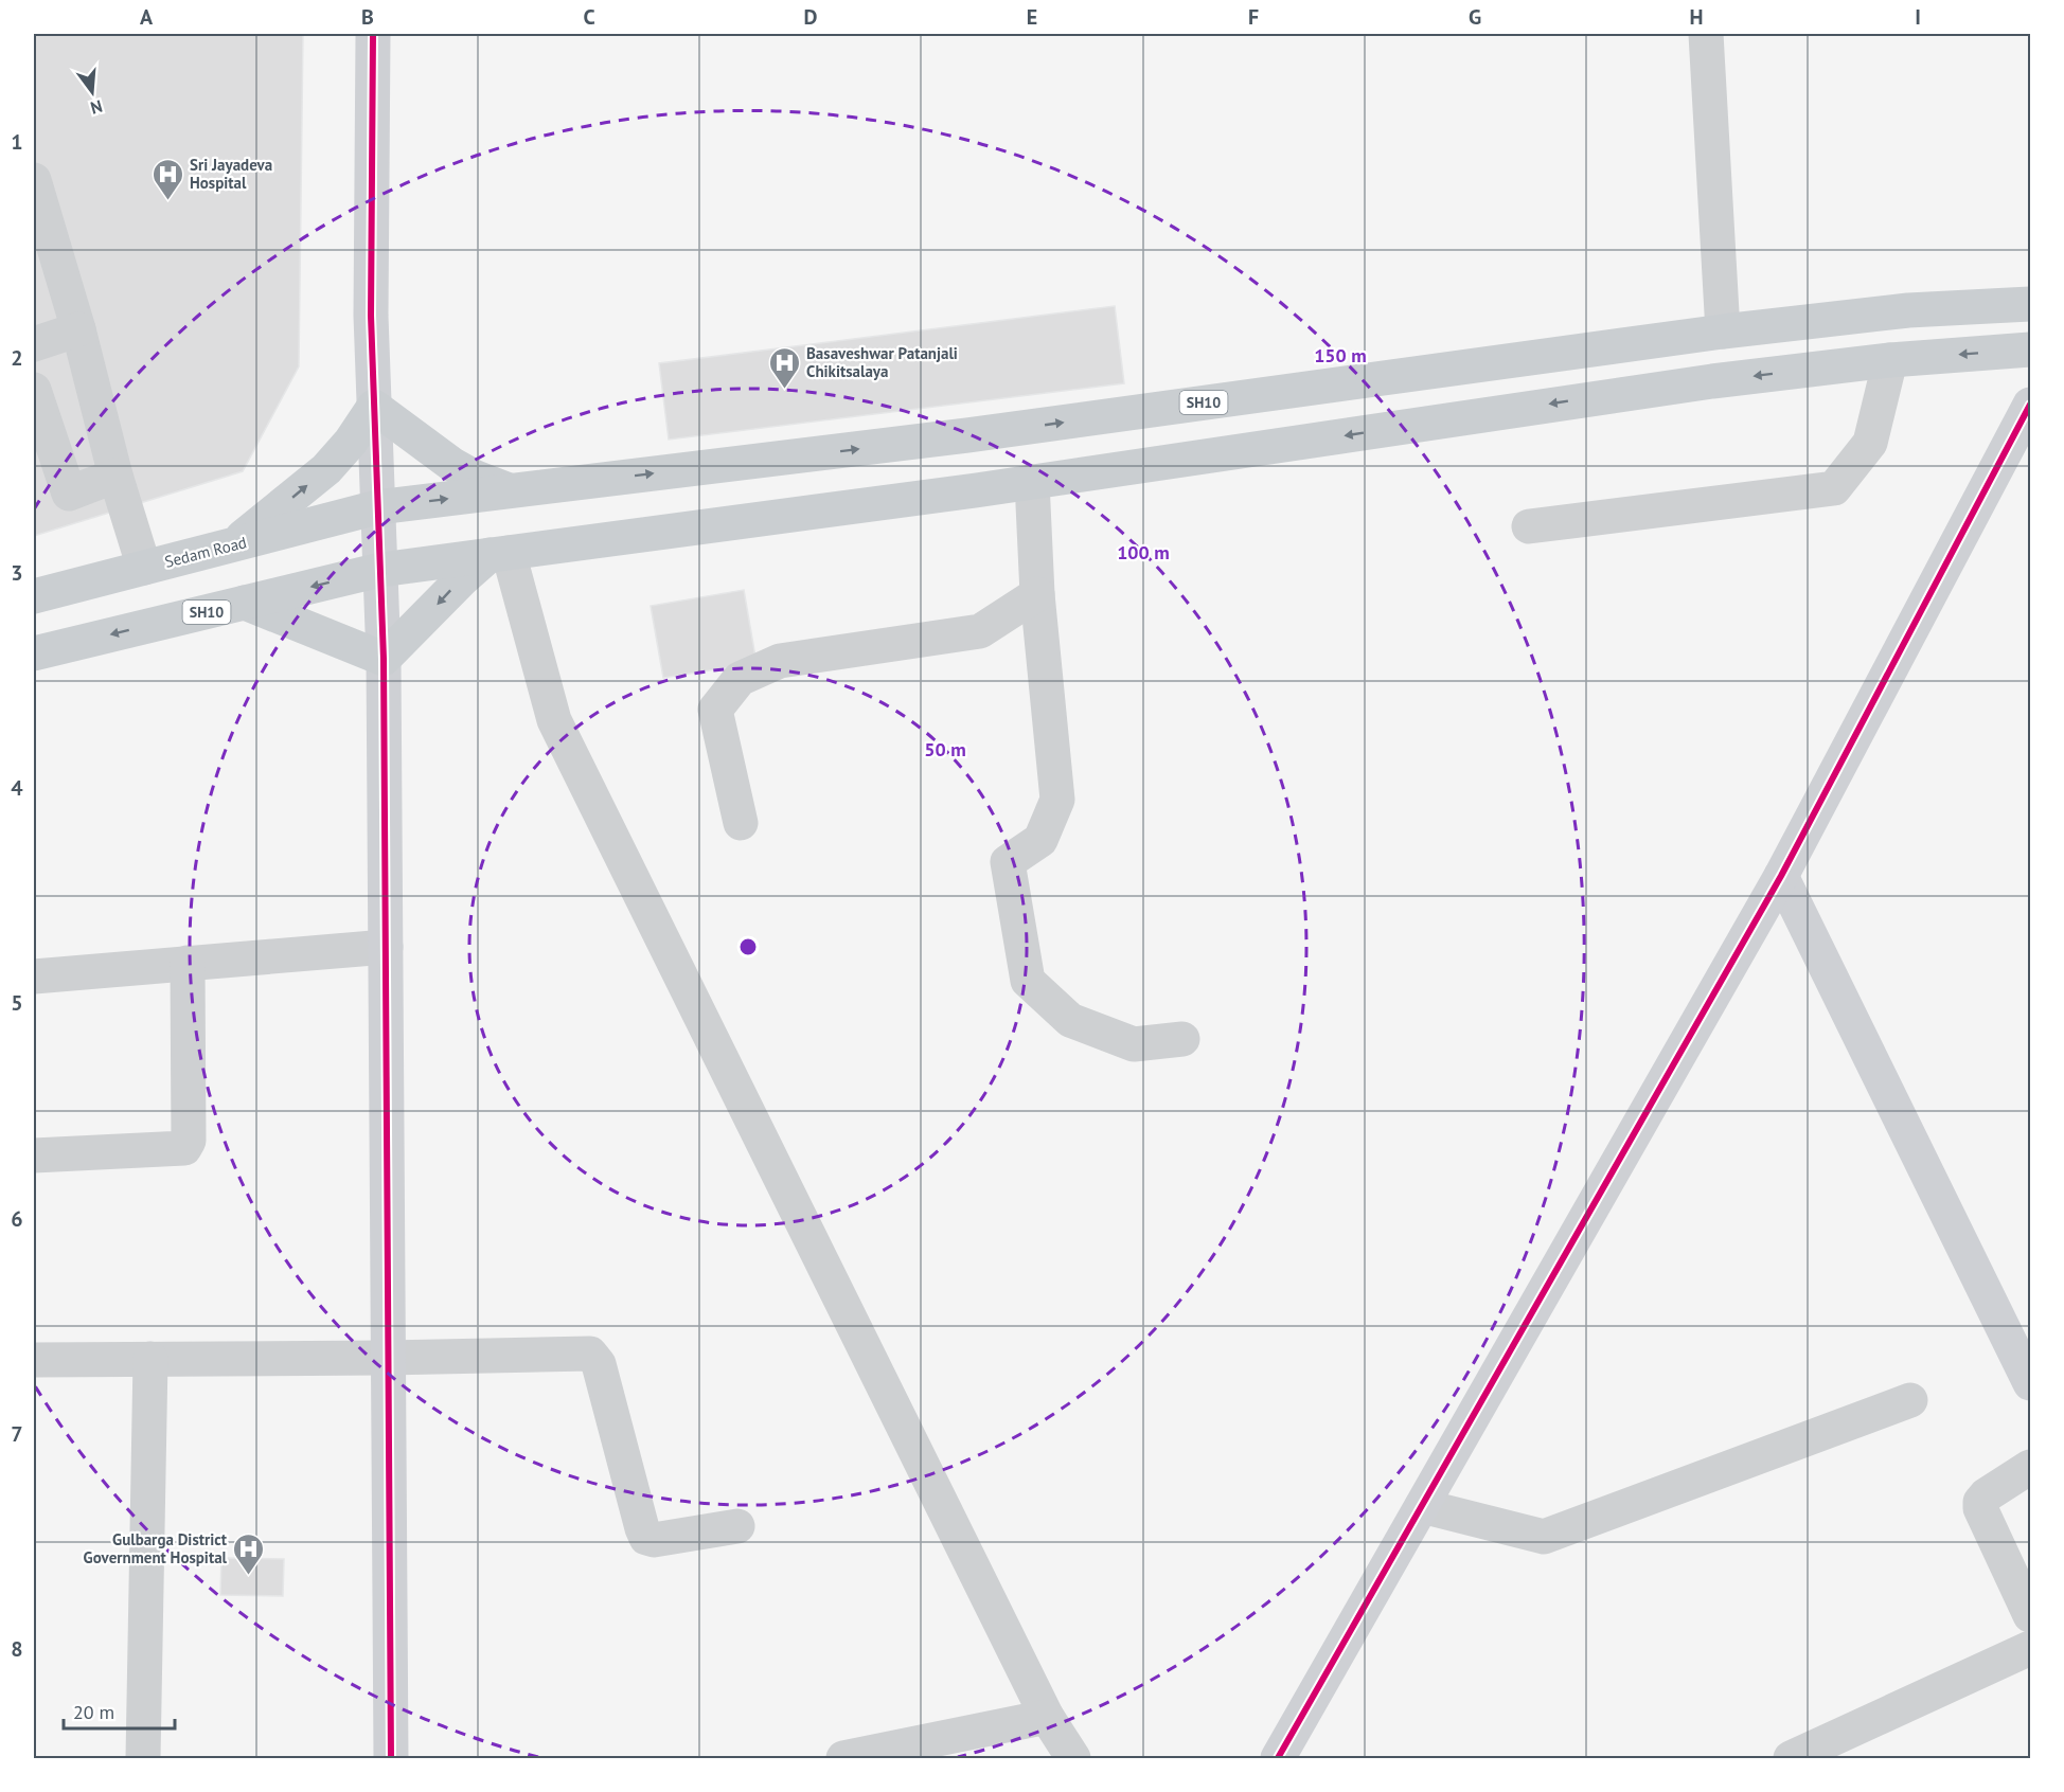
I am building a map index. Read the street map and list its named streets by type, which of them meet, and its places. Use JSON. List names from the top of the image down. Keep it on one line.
{"streets":{"main road":["SH10","Sedam Road"]},"crossings":[["SH10","Sedam Road"]],"places":{"hospital":["Sri Jayadeva Hospital","Basaveshwar Patanjali Chikitsalaya","Gulbarga District Government Hospital"]},"scale_bar":"20 m","north":"bottom","grid":{"columns":["A","B","C","D","E","F","G","H","I"],"rows":["1","2","3","4","5","6","7","8"]},"rings":["150 m","100 m","50 m"]}
